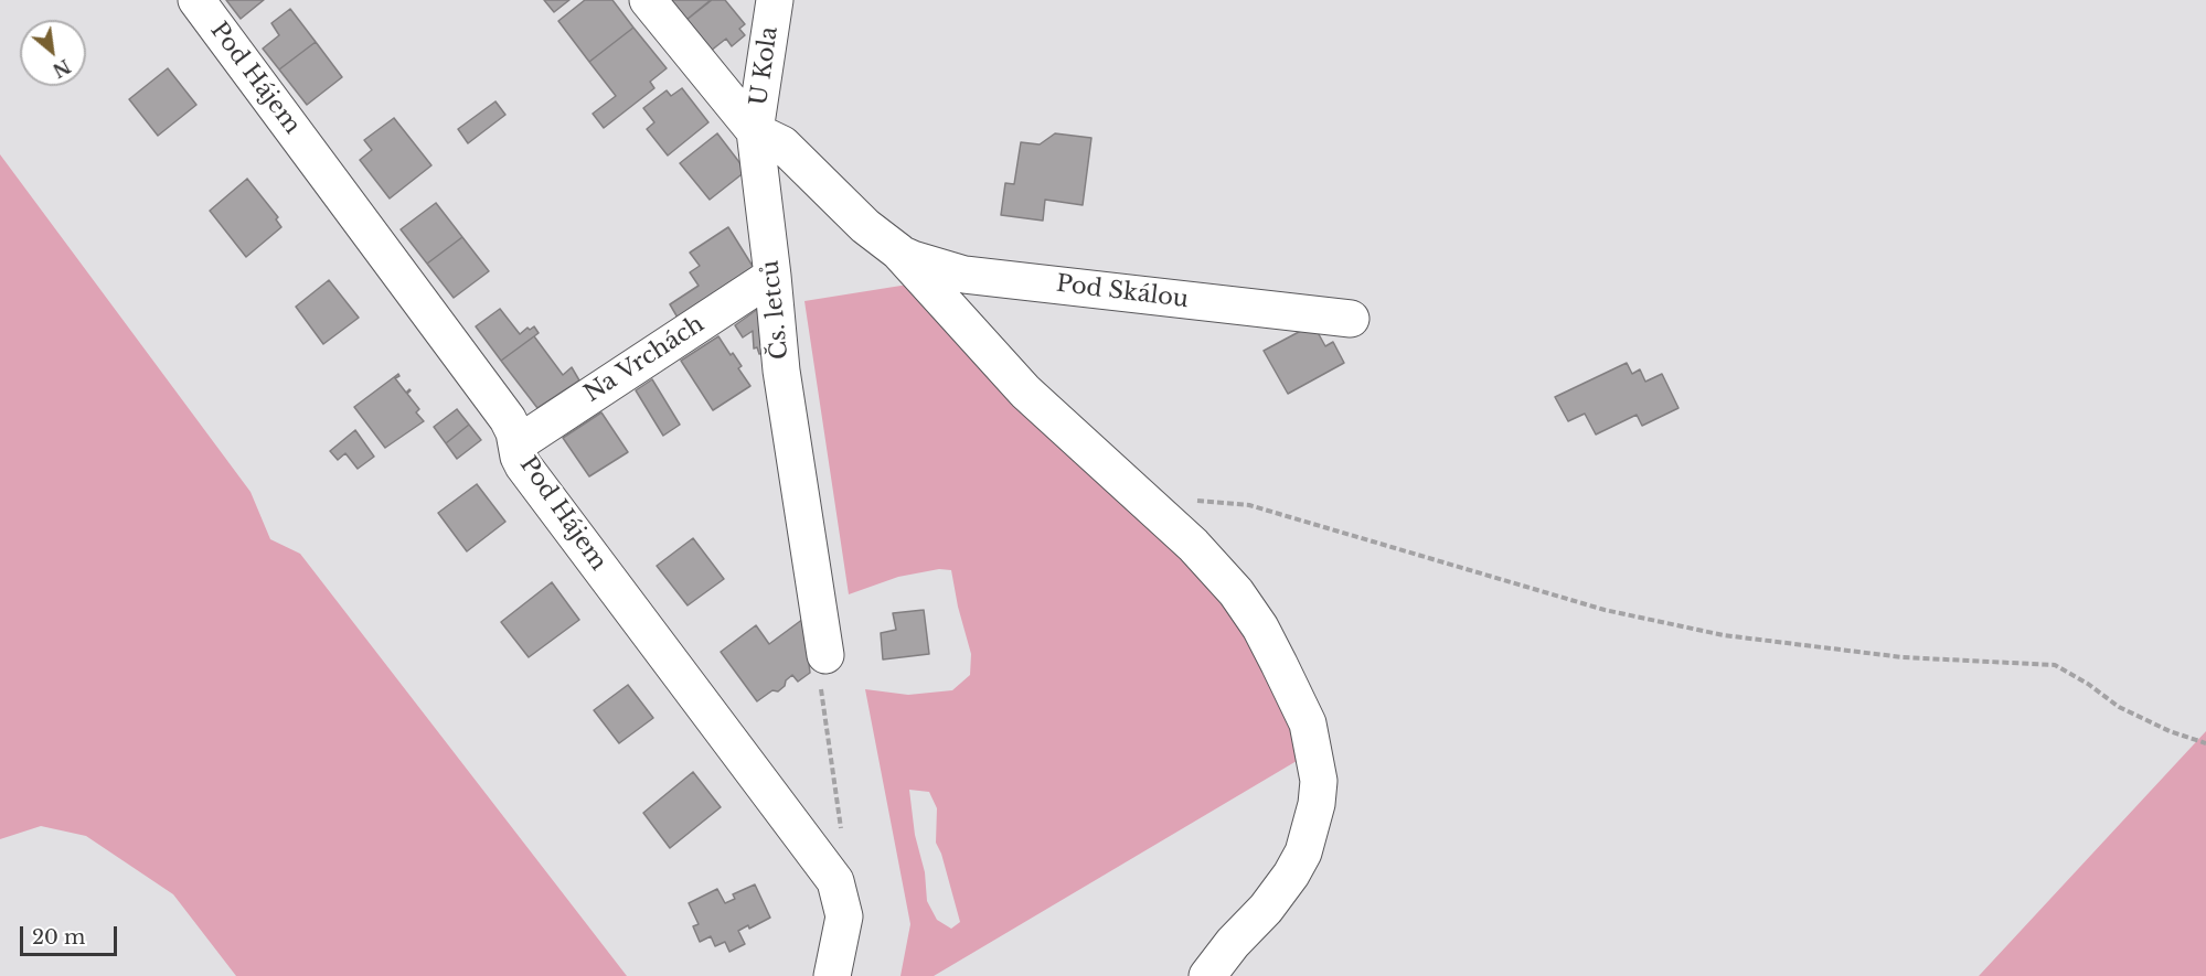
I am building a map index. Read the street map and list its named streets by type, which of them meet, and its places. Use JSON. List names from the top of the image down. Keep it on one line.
{"streets":{"street":["U Kola","Pod Hájem","Pod Skálou","Čs. letců","Na Vrchách"]},"crossings":[["U Kola","Čs. letců"],["Pod Hájem","Na Vrchách"],["Čs. letců","Na Vrchách"]],"scale_bar":"20 m","north":"bottom right"}
